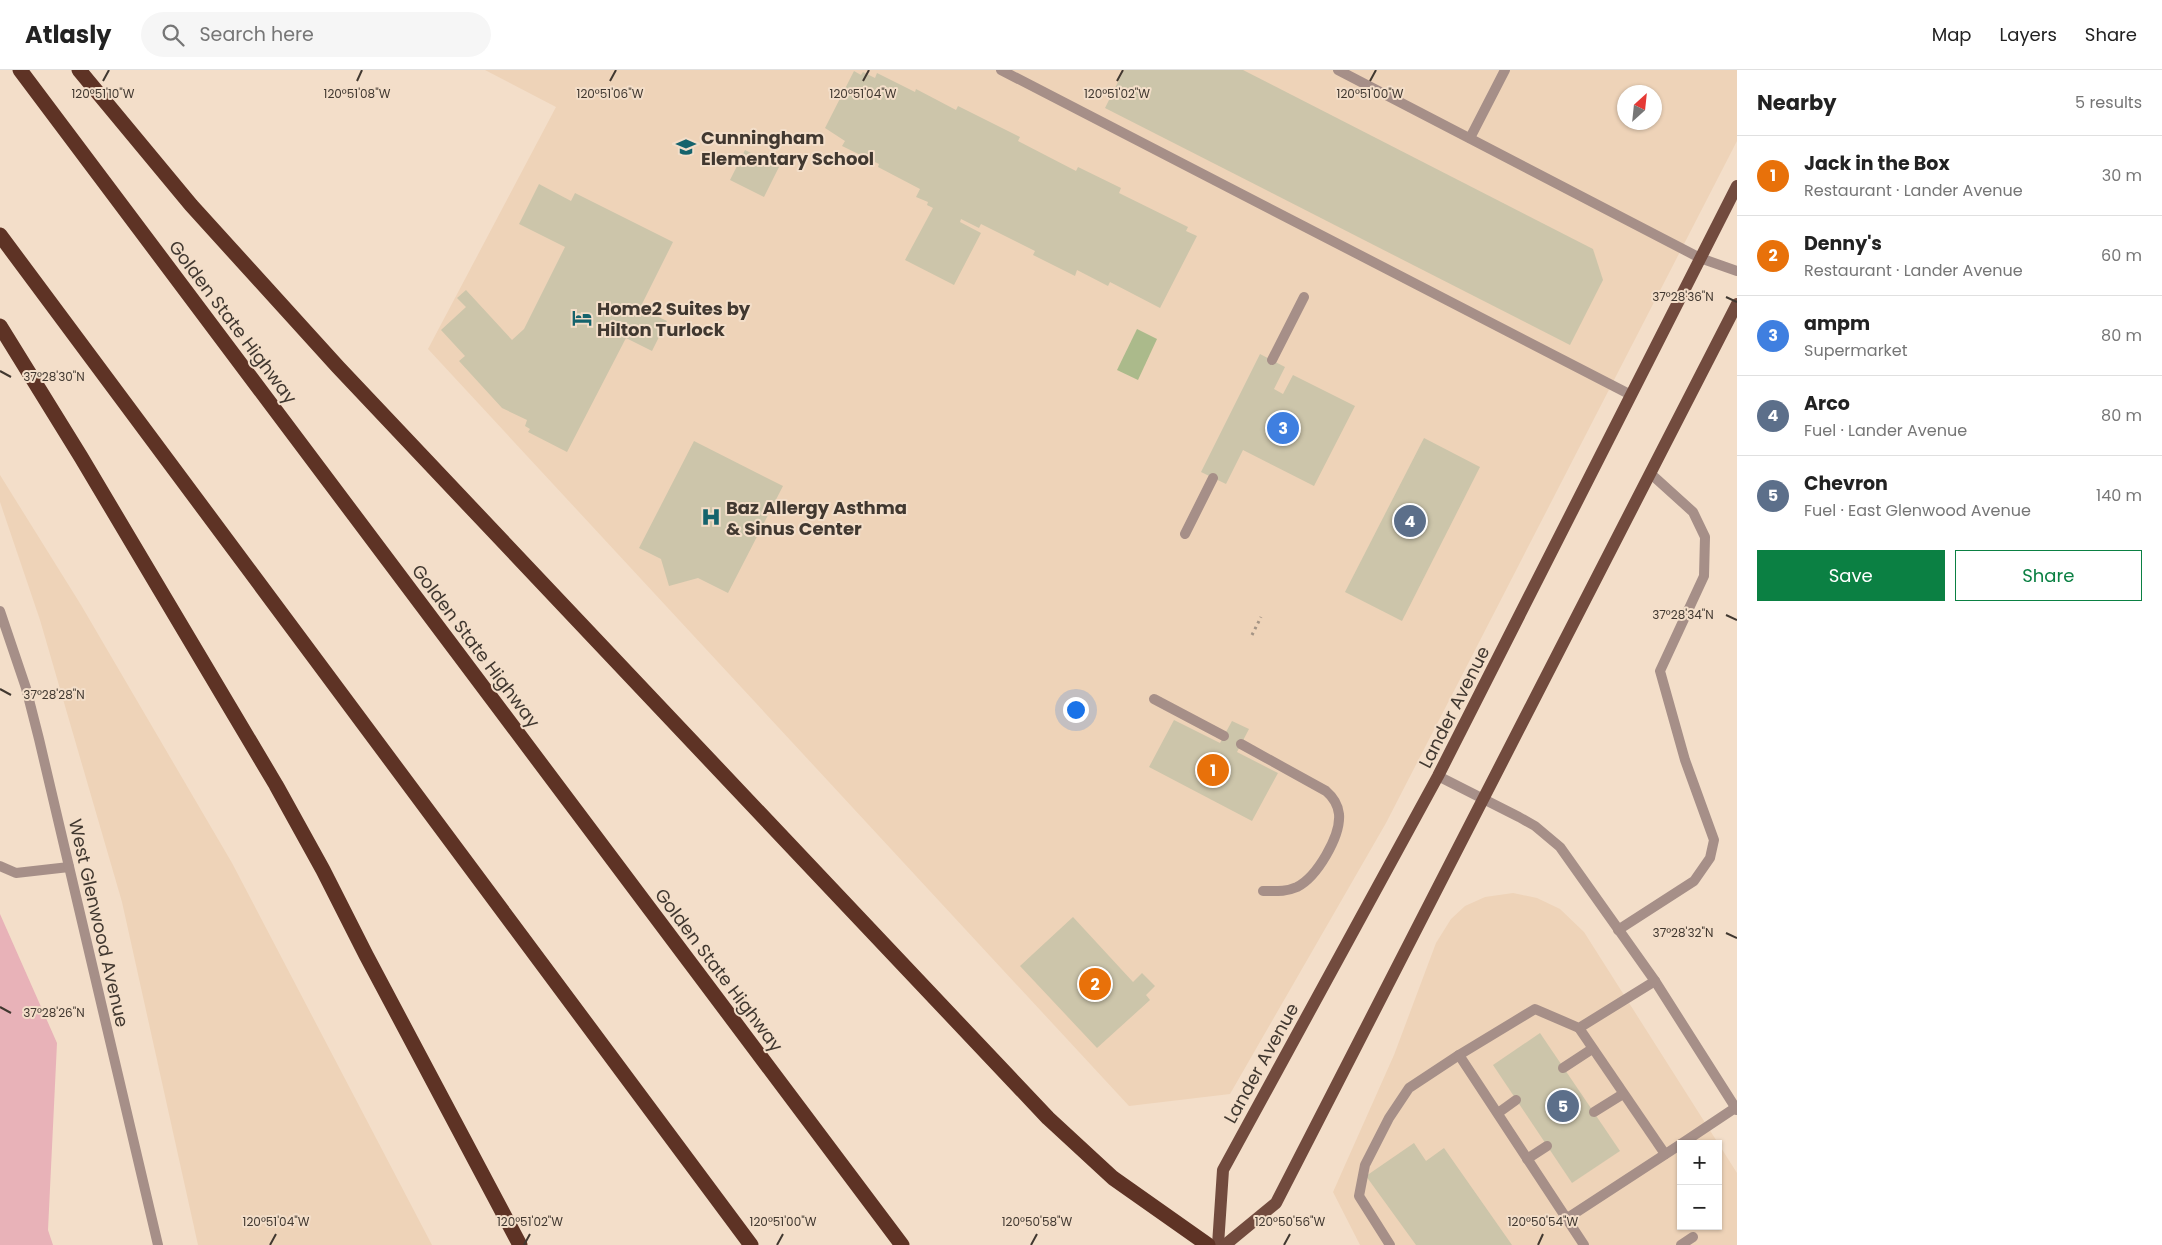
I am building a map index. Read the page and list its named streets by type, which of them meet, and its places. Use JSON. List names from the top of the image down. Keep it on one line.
{"streets":{"highway":["Golden State Highway"],"main road":["Lander Avenue"],"street":["West Glenwood Avenue"]},"places":{"school or university":["Cunningham Elementary School"],"hotel":["Home2 Suites by Hilton Turlock"],"hospital":["Baz Allergy Asthma & Sinus Center"]},"north":"top right","page":{"header":"Atlasly","search":"Search here","nav":["Map","Layers","Share"],"heading":["Nearby","5 results"],"list":[{"mark":"1","name":"Jack in the Box","note":"Restaurant · Lander Avenue","value":"30 m"},{"mark":"2","name":"Denny's","note":"Restaurant · Lander Avenue","value":"60 m"},{"mark":"3","name":"ampm","note":"Supermarket","value":"80 m"},{"mark":"4","name":"Arco","note":"Fuel · Lander Avenue","value":"80 m"},{"mark":"5","name":"Chevron","note":"Fuel · East Glenwood Avenue","value":"140 m"}],"pins":["3","4","1","2","5"],"buttons":["Save","Share"],"map_buttons":["+","−"]},"coordinates":["120°51'10\"W","120°51'08\"W","120°51'06\"W","120°51'04\"W","120°51'02\"W","120°51'00\"W","37°28'36\"N","37°28'30\"N","37°28'34\"N","37°28'28\"N","37°28'32\"N","37°28'26\"N","120°50'58\"W","120°50'56\"W","120°50'54\"W"]}
